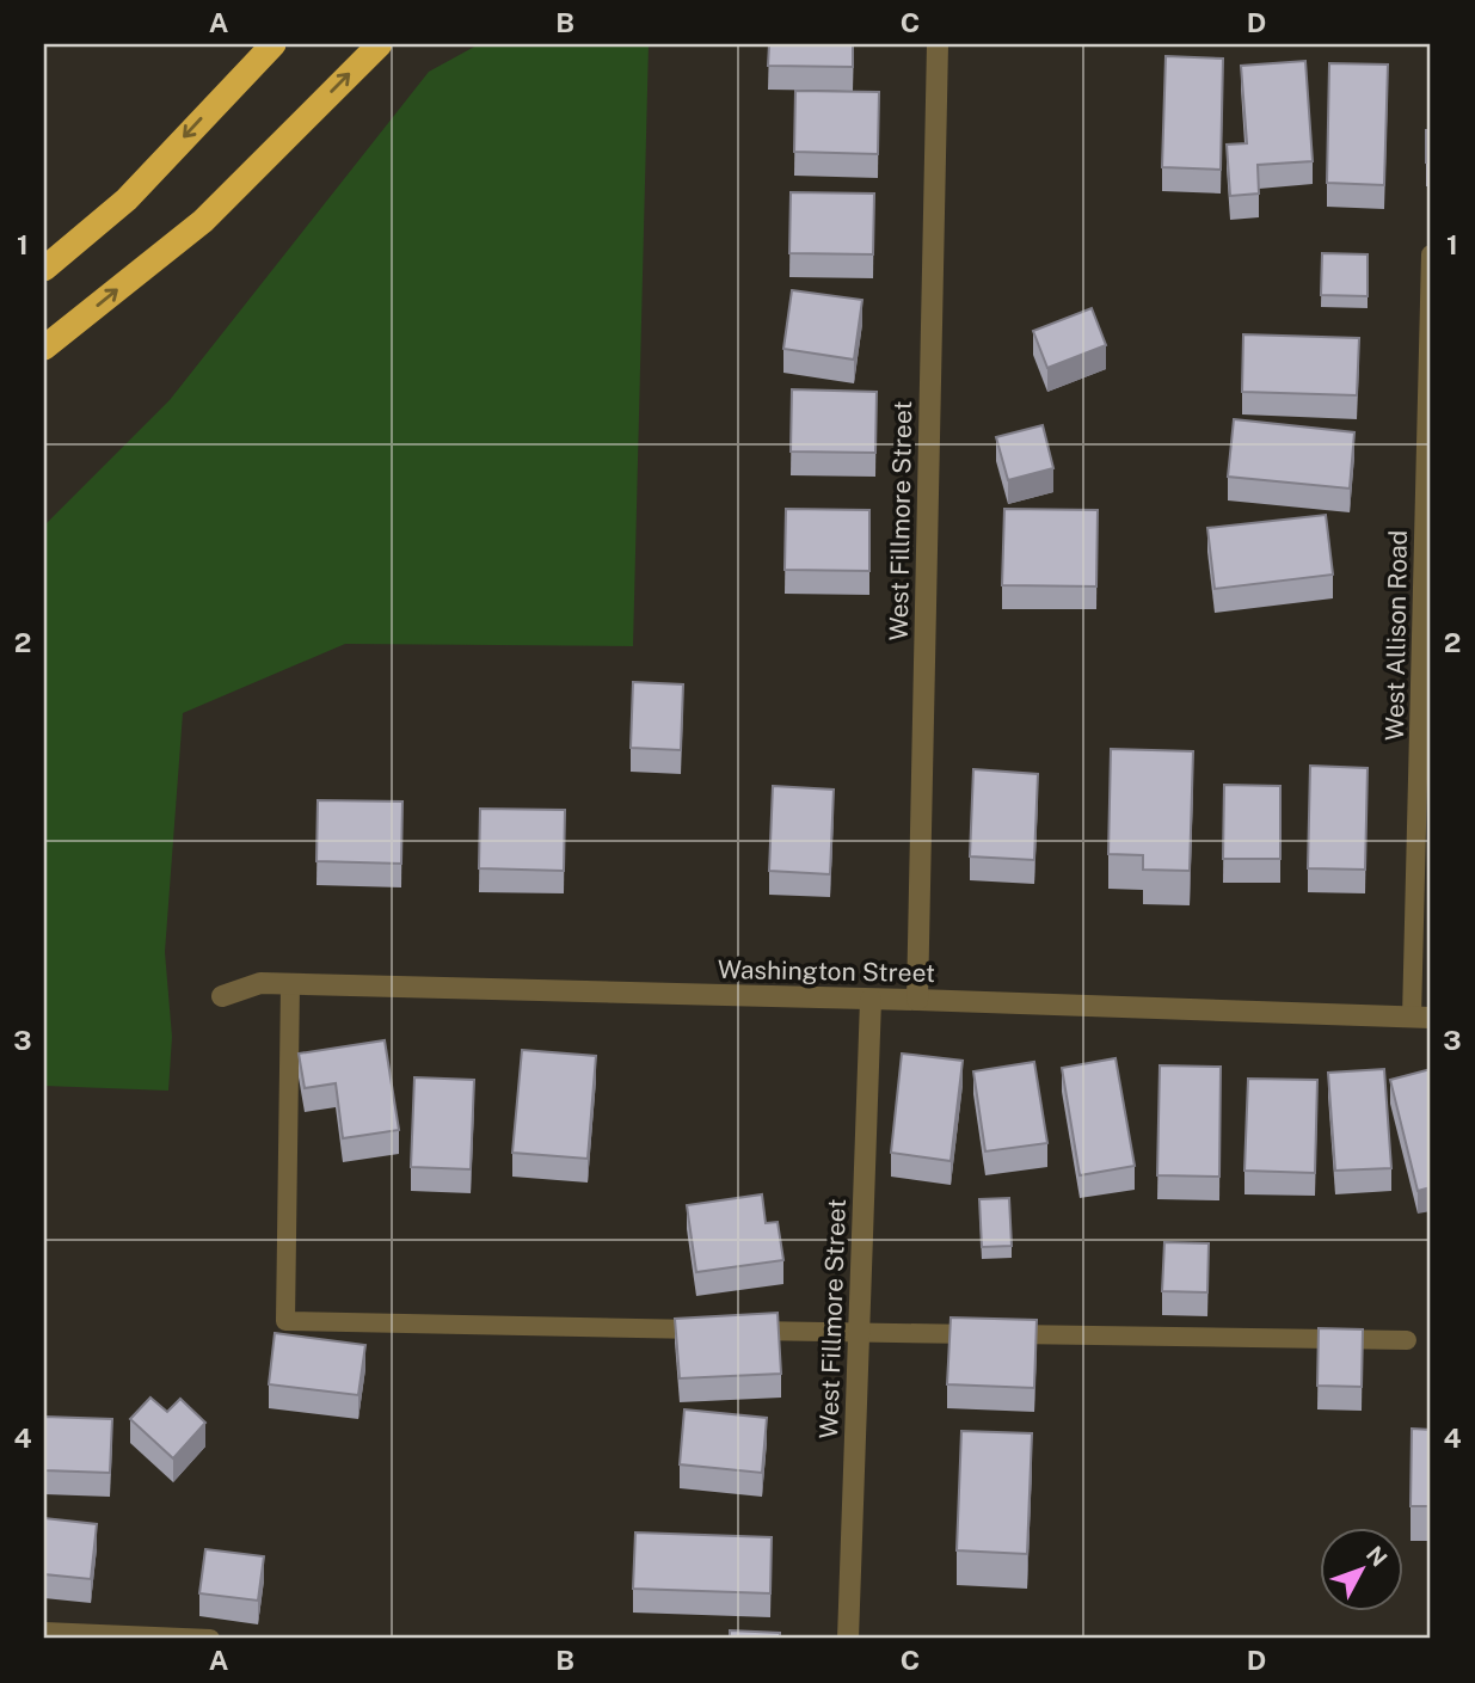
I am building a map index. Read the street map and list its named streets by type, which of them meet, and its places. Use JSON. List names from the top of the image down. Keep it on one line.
{"streets":{"street":["West Fillmore Street","Washington Street"],"lane":["West Allison Road"]},"crossings":[["West Fillmore Street","Washington Street"],["West Allison Road","Washington Street"]],"north":"top right","grid":{"columns":["A","B","C","D"],"rows":["1","2","3","4"]}}
